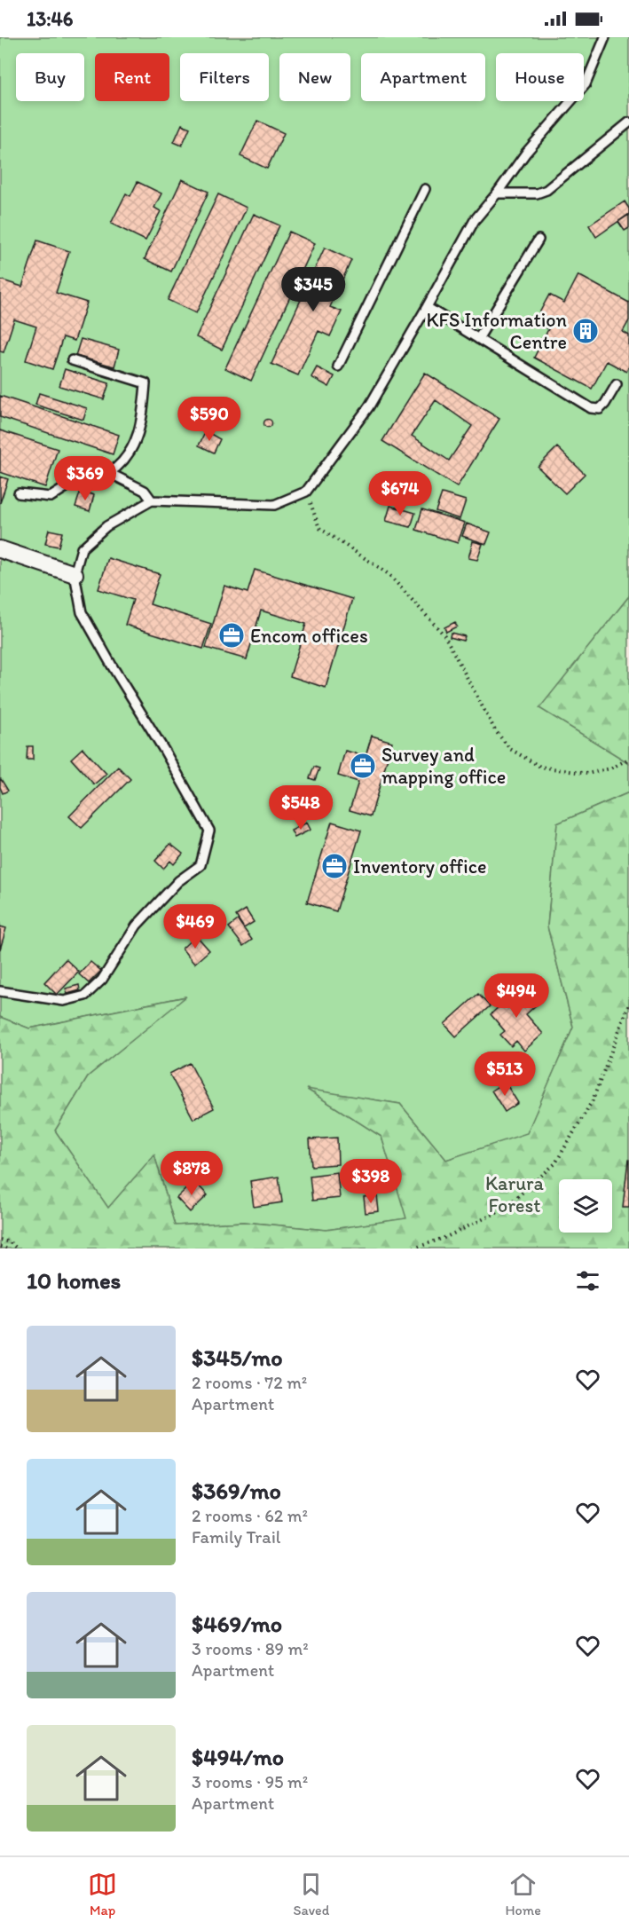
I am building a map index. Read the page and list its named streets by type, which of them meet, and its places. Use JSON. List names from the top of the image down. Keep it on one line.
{"parks":["Karura Forest"],"places":{"building":["KFS Information Centre"],"office":["Encom offices","Survey and mapping office","Inventory office"]},"page":{"status":"13:46","chip":["Buy","Rent","Filters","New","Apartment","House"],"price":["$345","$590","$369","$674","$548","$469","$494","$513","$878","$398"],"heading":"10 homes","list":[{"name":"$345/mo","note":"2 rooms · 72 m² · Apartment"},{"name":"$369/mo","note":"2 rooms · 62 m² · Family Trail"},{"name":"$469/mo","note":"3 rooms · 89 m² · Apartment"},{"name":"$494/mo","note":"3 rooms · 95 m² · Apartment"}],"tabs":["Map","Saved","Home"]}}
